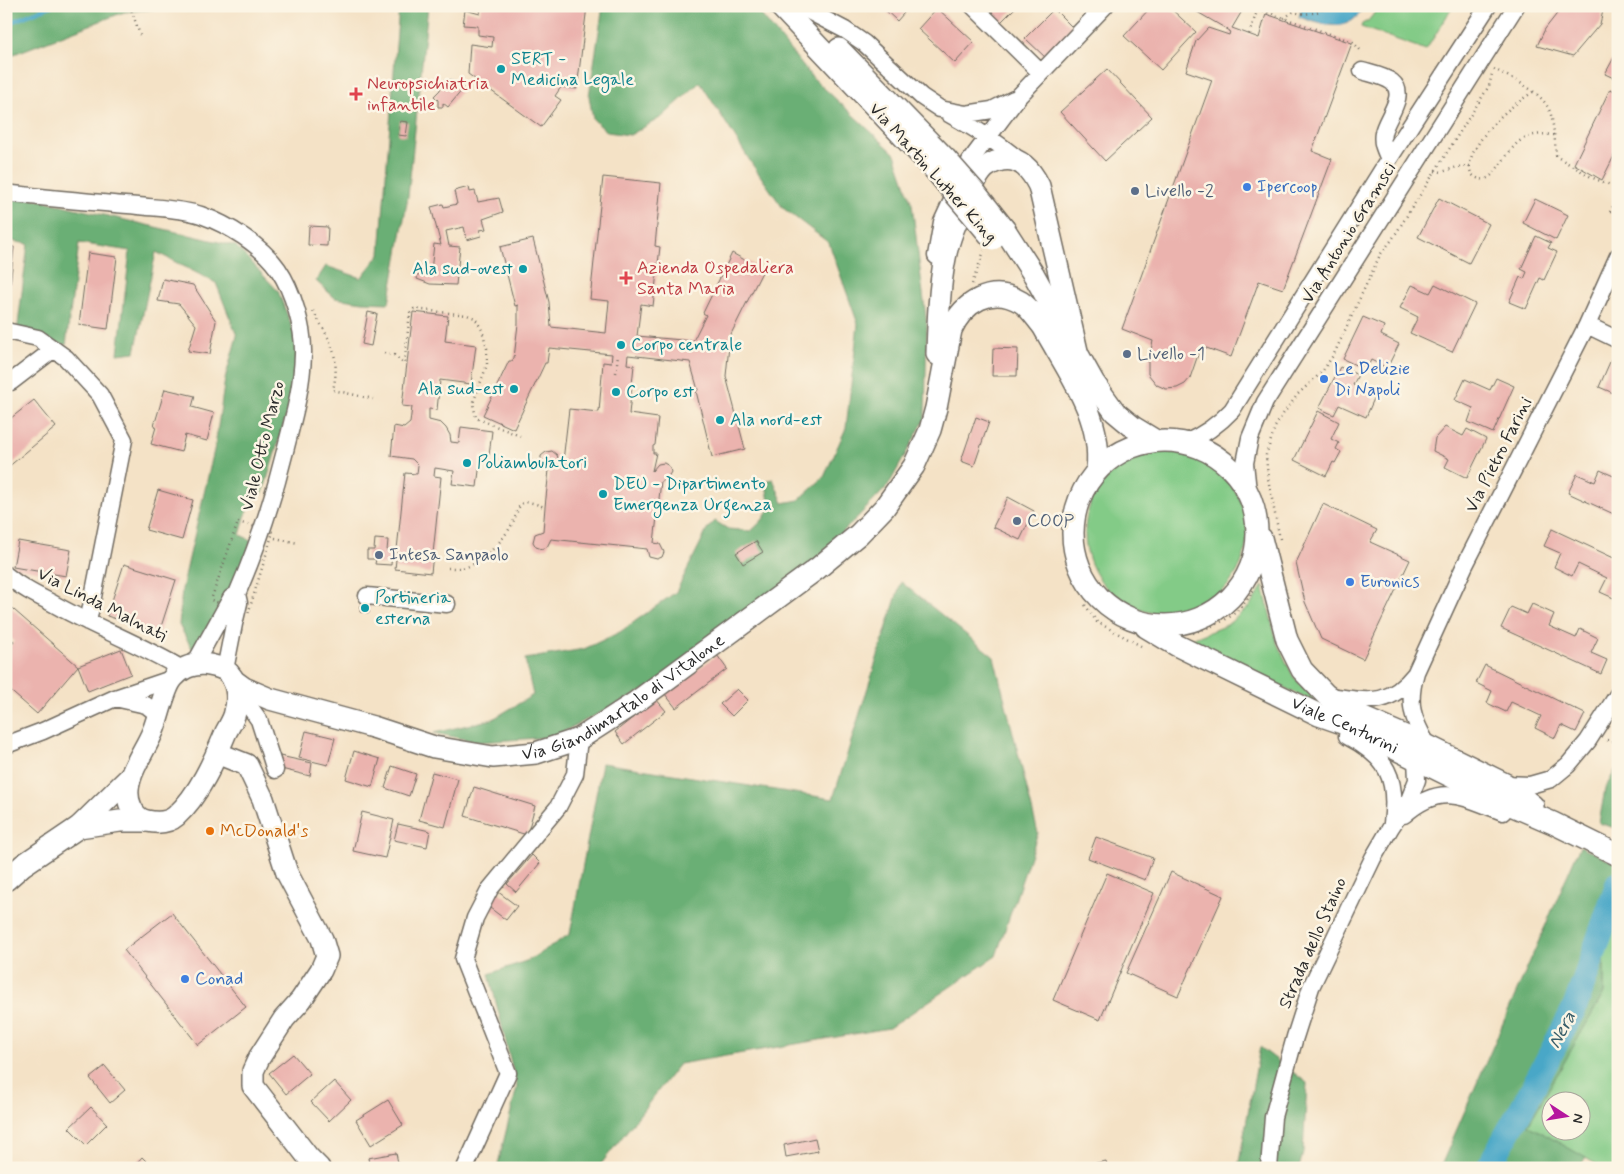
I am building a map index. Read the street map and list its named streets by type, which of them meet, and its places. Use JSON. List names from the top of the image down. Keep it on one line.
{"streets":{"main road":["Via Martin Luther King","Via Giandimartalo di Vitalone","Viale Centurini"],"street":["Via Antonio Gramsci","Viale Otto Marzo","Via Pietro Farini","Via Linda Malnati","Strada dello Staino"]},"crossings":[["Via Martin Luther King","Viale Centurini"],["Via Antonio Gramsci","Viale Centurini"],["Viale Otto Marzo","Via Linda Malnati"],["Viale Otto Marzo","Via Giandimartalo di Vitalone"],["Via Pietro Farini","Viale Centurini"],["Via Pietro Farini","Strada dello Staino"],["Via Linda Malnati","Via Giandimartalo di Vitalone"],["Viale Centurini","Strada dello Staino"]],"water":["Nera"],"places":{"other":["SERT - Medicina Legale","Ipercoop","Livello -2","Ala sud-ovest","Corpo centrale","Livello -1","Le Delizie Di Napoli","Ala sud-est","Corpo est","Ala nord-est","Poliambulatori","DEU - Dipartimento Emergenza Urgenza","COOP","Intesa Sanpaolo","Euronics","Portineria esterna","McDonald's","Conad"],"health":["Neuropsichiatria infantile","Azienda Ospedaliera Santa Maria"]},"north":"right"}
